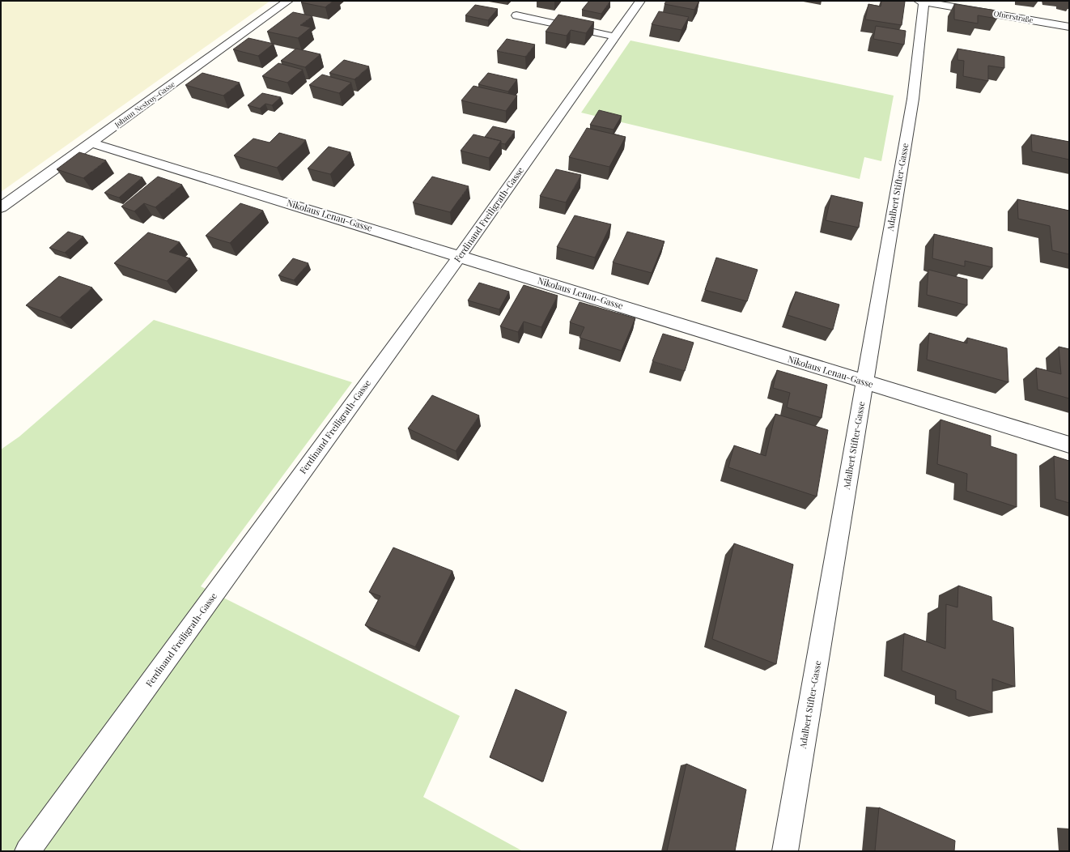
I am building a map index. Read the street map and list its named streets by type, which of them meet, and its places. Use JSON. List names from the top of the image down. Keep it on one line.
{"streets":{"street":["Ofnerstraße","Johann Nestroy-Gasse","Adalbert Stifter-Gasse","Ferdinand Freiligrath-Gasse","Nikolaus Lenau-Gasse"]},"crossings":[["Ofnerstraße","Adalbert Stifter-Gasse"],["Johann Nestroy-Gasse","Nikolaus Lenau-Gasse"],["Adalbert Stifter-Gasse","Nikolaus Lenau-Gasse"],["Ferdinand Freiligrath-Gasse","Nikolaus Lenau-Gasse"]]}
